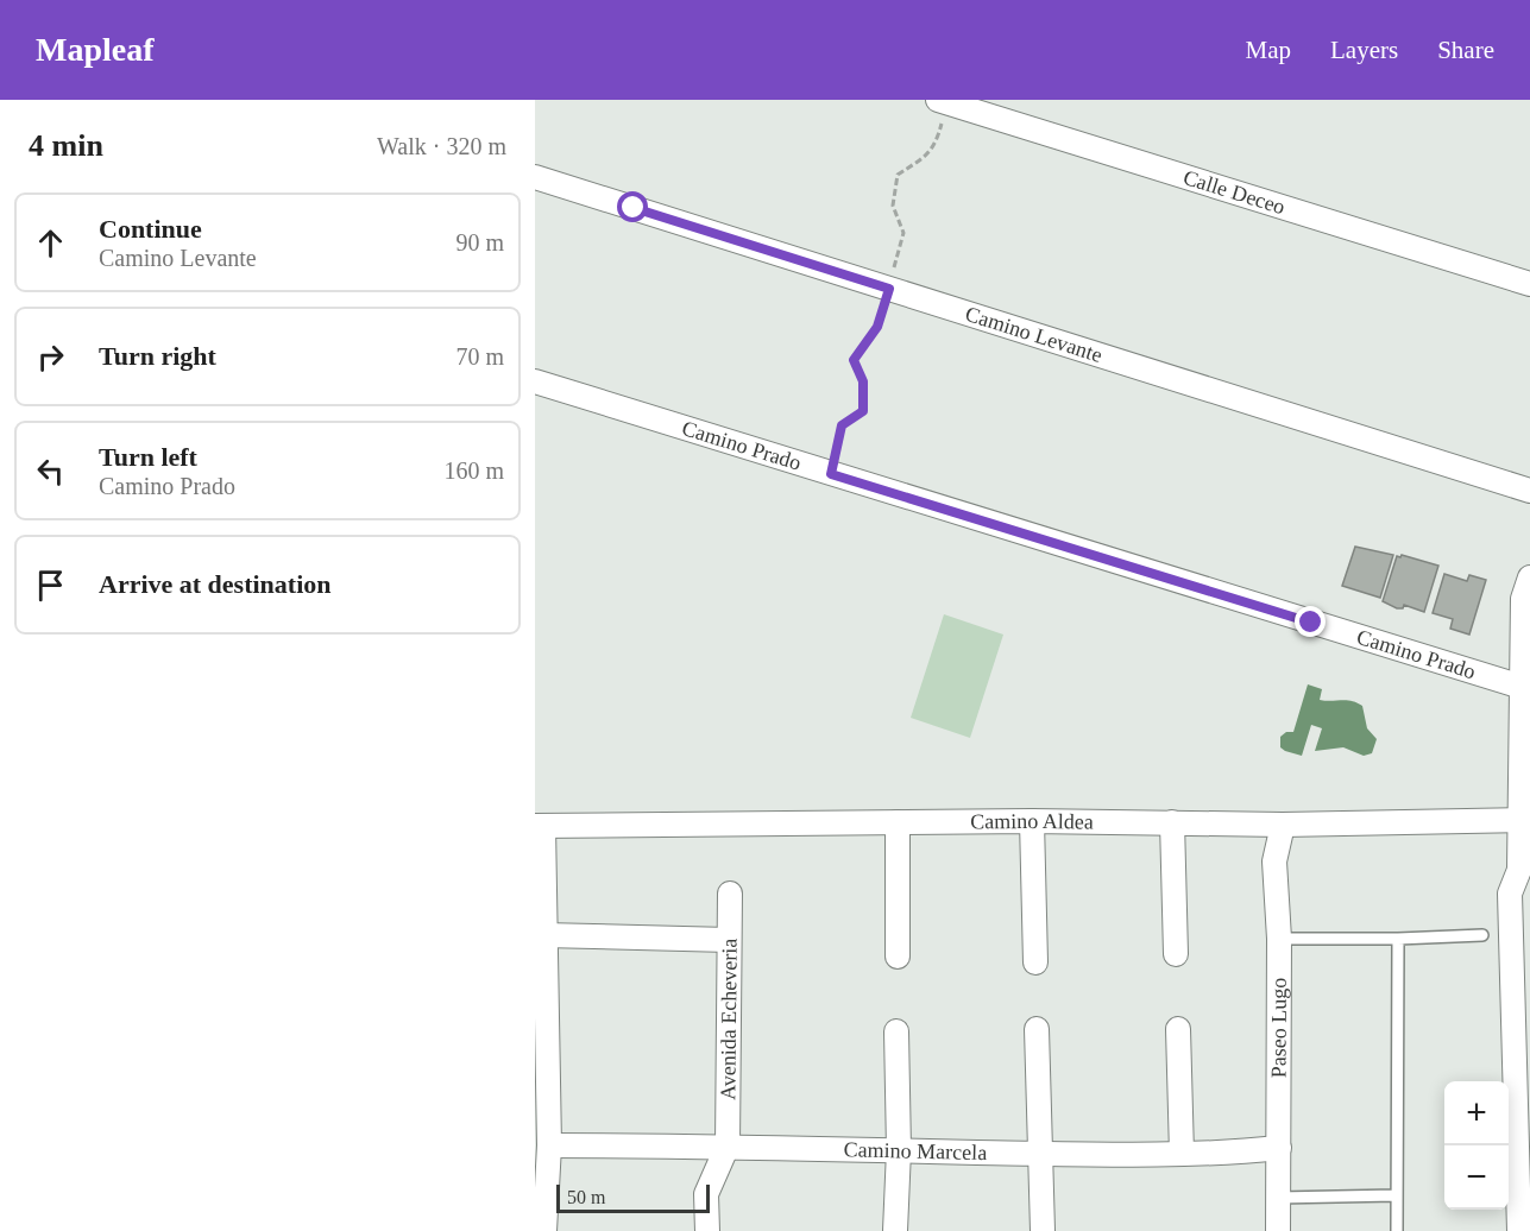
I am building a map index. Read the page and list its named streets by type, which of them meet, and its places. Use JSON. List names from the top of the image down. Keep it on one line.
{"streets":{"street":["Calle Deceo","Camino Levante","Camino Prado","Camino Aldea","Avenida Echeveria","Paseo Lugo","Camino Marcela"]},"crossings":[["Camino Aldea","Paseo Lugo"],["Avenida Echeveria","Camino Marcela"],["Paseo Lugo","Camino Marcela"]],"scale_bar":"50 m","page":{"header":"Mapleaf","nav":["Map","Layers","Share"],"heading":["4 min","Walk · 320 m"],"list":[["Continue","Camino Levante","90 m"],["Turn right","70 m"],["Turn left","Camino Prado","160 m"],"Arrive at destination"],"map_buttons":["+","−"],"scale":"50 m"}}
